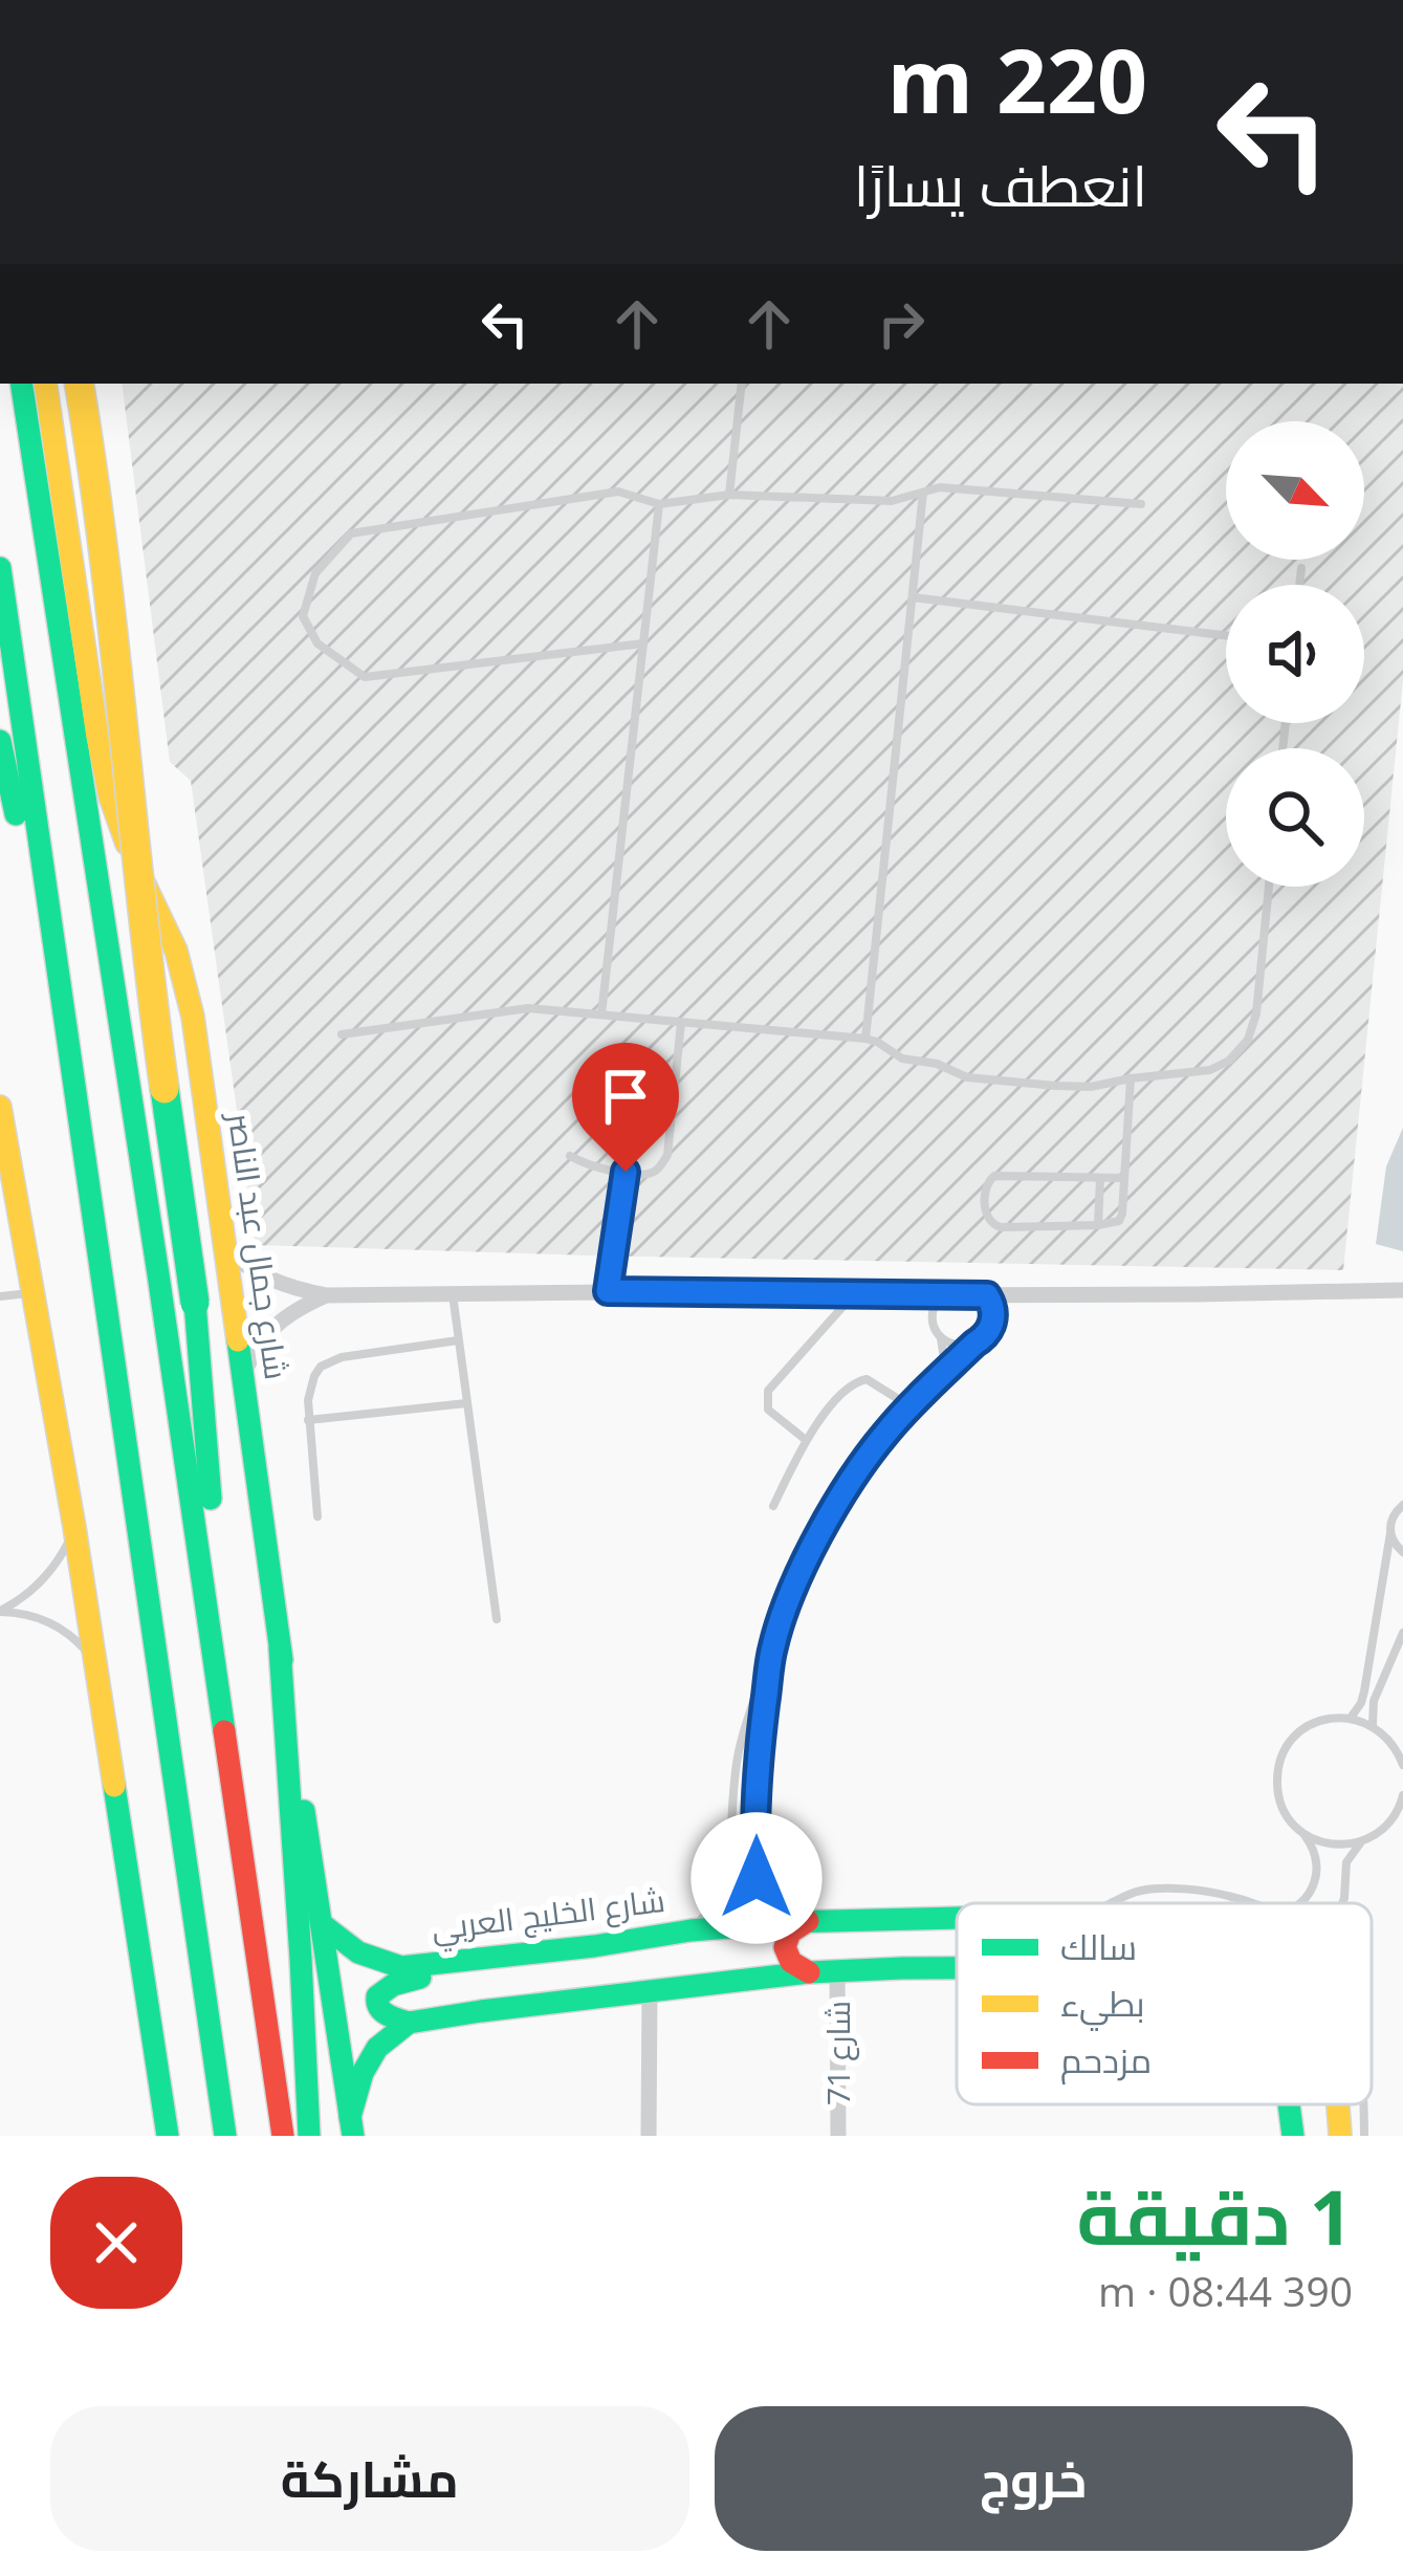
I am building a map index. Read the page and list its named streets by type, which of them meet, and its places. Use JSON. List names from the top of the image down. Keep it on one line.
{"streets":{"main road":["شارع جمال عبد الناصر","شارع الخليج العربي"],"street":["شارع 71"]},"crossings":[["شارع جمال عبد الناصر","شارع الخليج العربي"]],"legend":["سالك","بطيء","مزدحم"],"north":"bottom right","page":{"turn":["220 m","انعطف يسارًا"],"heading":["1 دقيقة","390 m · 08:44"],"buttons":["خروج","مشاركة"]}}
